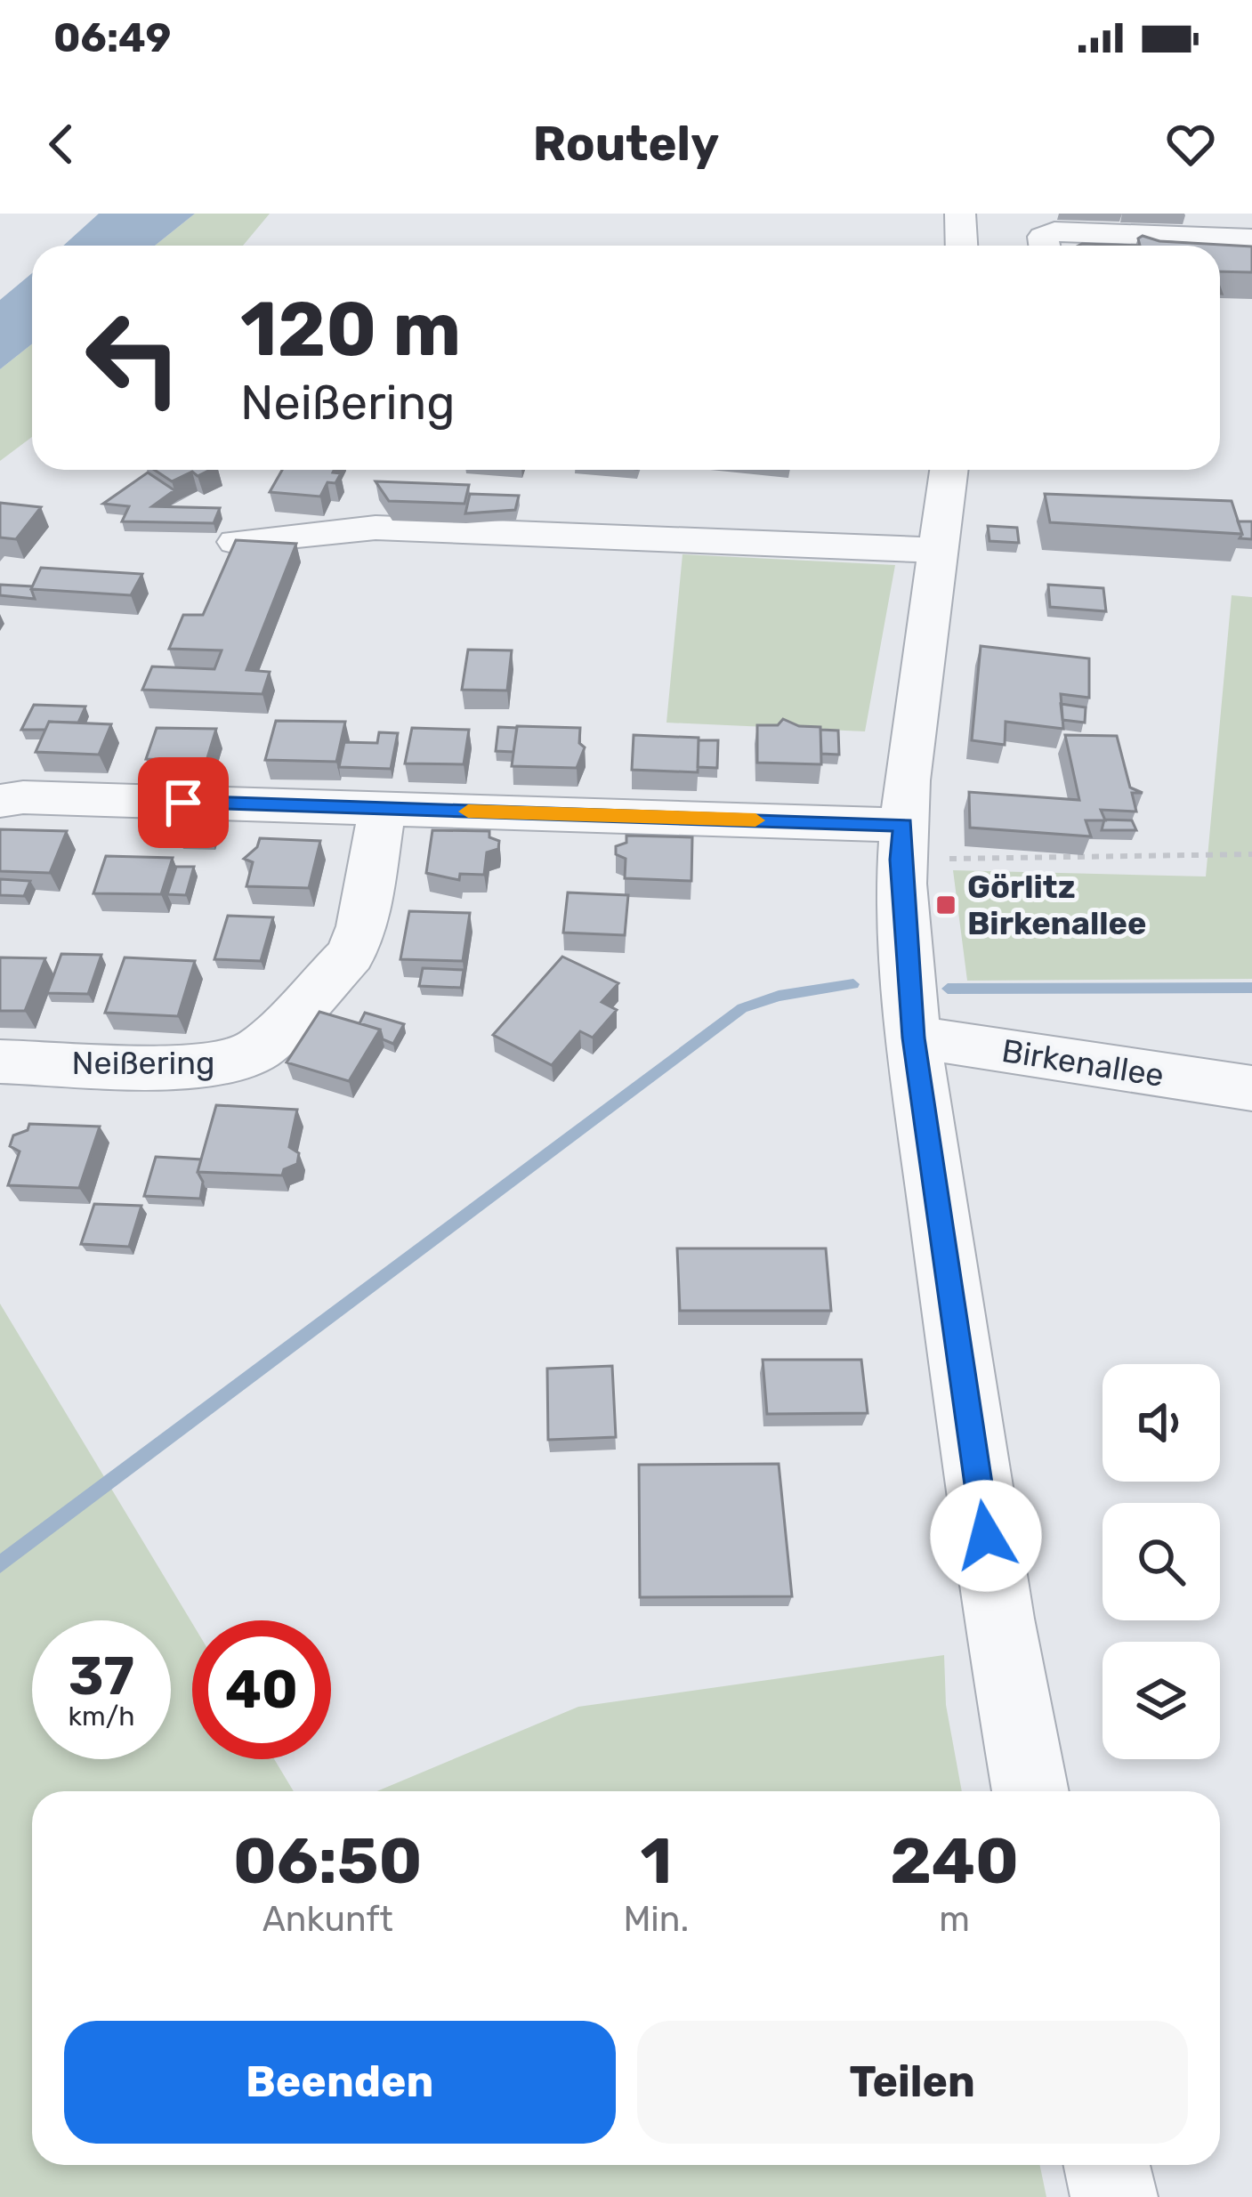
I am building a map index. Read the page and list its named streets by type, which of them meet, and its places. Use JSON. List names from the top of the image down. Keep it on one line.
{"streets":{"street":["Neißering","Birkenallee"]},"places":{"transit":["Görlitz Birkenallee"]},"page":{"status":"06:49","header":"Routely","turn":["120 m","Neißering"],"speed":"37 km/h","limit":"40","eta":["06:50","Ankunft","1","Min.","240","m"],"buttons":["Beenden","Teilen"]}}
